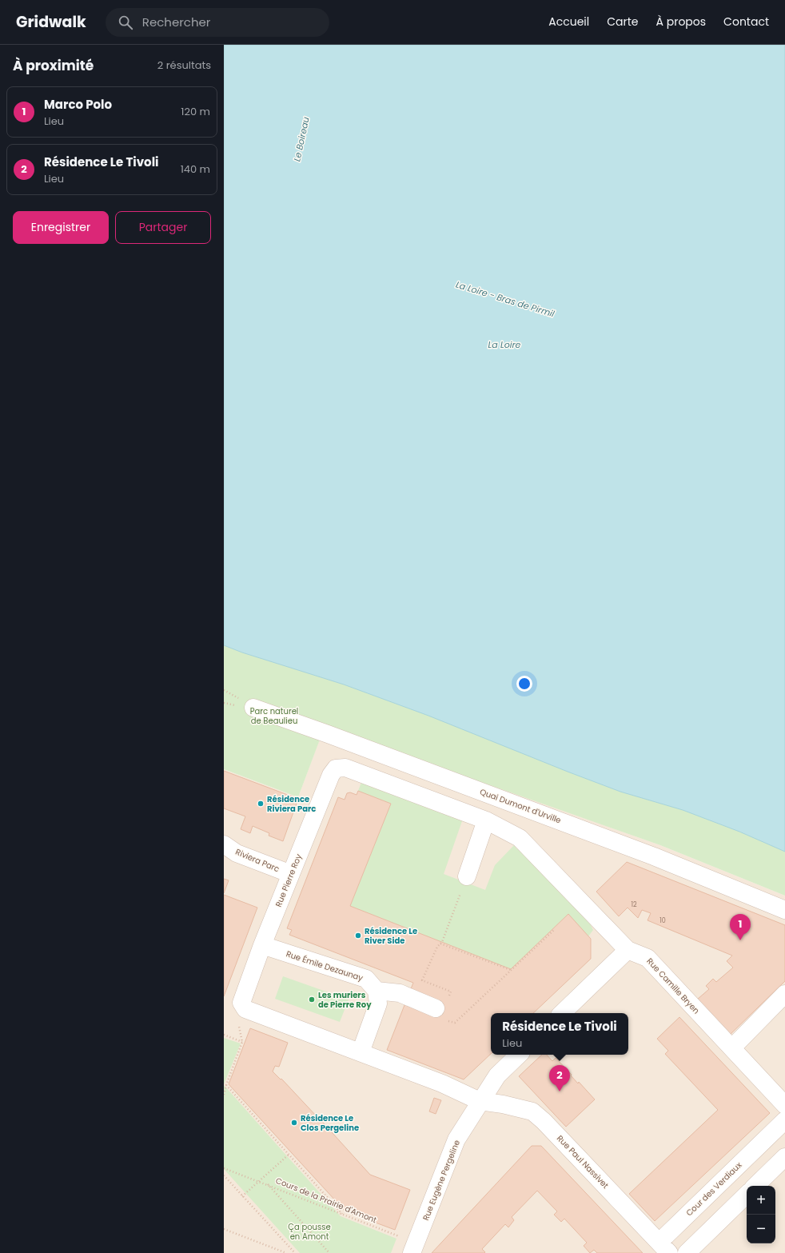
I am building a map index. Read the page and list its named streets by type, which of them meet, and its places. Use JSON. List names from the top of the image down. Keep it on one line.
{"streets":{"street":["Quai Dumont d'Urville","Riviera Parc","Rue Pierre Roy","Rue Émile Dezaunay","Rue Camille Bryen","Rue Paul Nassivet","Rue Eugène Pergeline","Cour des Verdiaux"],"path":["Cours de la Prairie d'Amont"]},"crossings":[["Riviera Parc","Rue Pierre Roy"],["Rue Pierre Roy","Rue Émile Dezaunay"],["Rue Pierre Roy","Rue Camille Bryen"],["Rue Paul Nassivet","Rue Eugène Pergeline"],["Rue Paul Nassivet","Cour des Verdiaux"],["Rue Eugène Pergeline","Cours de la Prairie d'Amont"]],"water":["Le Boireau","La Loire - Bras de Pirmil","La Loire"],"parks":["Parc naturel de Beaulieu","Ça pousse en Amont"],"places":["Résidence Riviera Parc","Résidence Le River Side","Les muriers de Pierre Roy","Résidence Le Clos Pergeline"],"house_numbers":["12","10"],"page":{"header":"Gridwalk","search":"Rechercher","nav":["Accueil","Carte","À propos","Contact"],"heading":["À proximité","2 résultats"],"list":[{"mark":"1","name":"Marco Polo","note":"Lieu","value":"120 m"},{"mark":"2","name":"Résidence Le Tivoli","note":"Lieu","value":"140 m"}],"buttons":["Enregistrer","Partager"],"pins":["1","2"],"popup":["Résidence Le Tivoli","Lieu"],"map_buttons":["+","−"]}}
